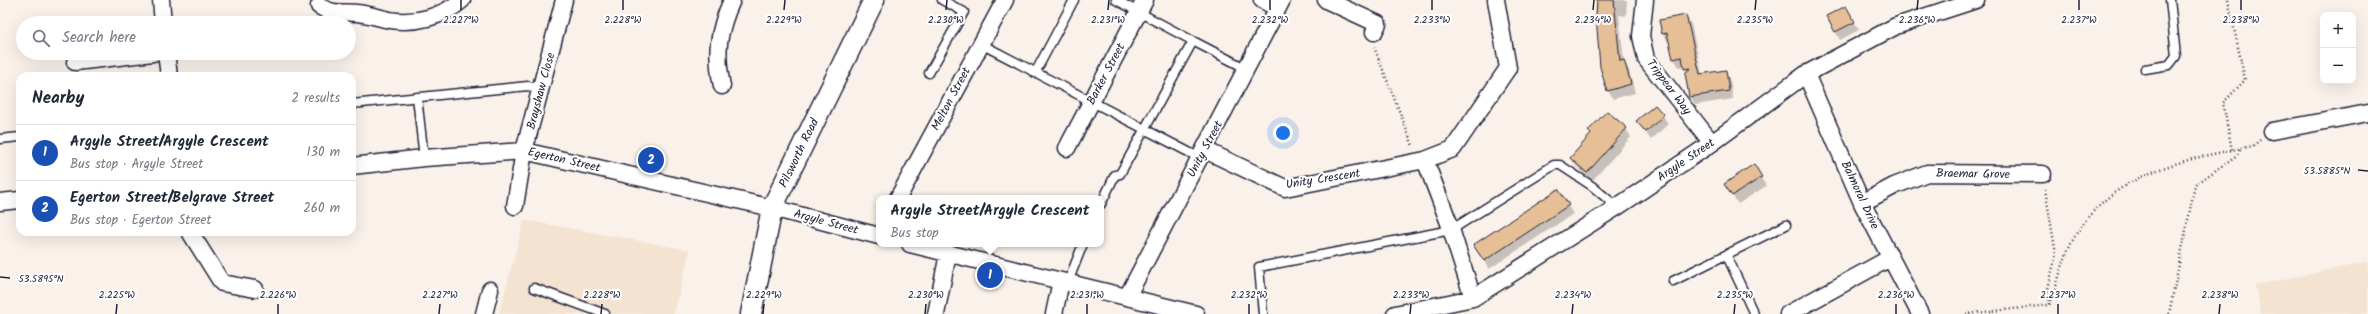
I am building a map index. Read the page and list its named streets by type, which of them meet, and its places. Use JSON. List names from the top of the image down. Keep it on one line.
{"streets":{"street":["Barker Street","Trippear Way","Brayshaw Close","Melton Street","Unity Street","Pilsworth Road","Egerton Street","Argyle Street","Braemar Grove","Unity Crescent","Balmoral Drive"]},"crossings":[["Trippear Way","Argyle Street"],["Brayshaw Close","Egerton Street"],["Unity Street","Unity Crescent"],["Pilsworth Road","Egerton Street"],["Pilsworth Road","Argyle Street"],["Egerton Street","Argyle Street"],["Argyle Street","Balmoral Drive"],["Braemar Grove","Balmoral Drive"]],"page":{"map_buttons":["+","−"],"search":"Search here","heading":["Nearby","2 results"],"list":[{"mark":"1","name":"Argyle Street/Argyle Crescent","note":"Bus stop · Argyle Street","value":"130 m"},{"mark":"2","name":"Egerton Street/Belgrave Street","note":"Bus stop · Egerton Street","value":"260 m"}],"pins":["2","1"],"popup":["Argyle Street/Argyle Crescent","Bus stop"]},"coordinates":["2.227°W","2.228°W","2.229°W","2.230°W","2.231°W","2.232°W","2.233°W","2.234°W","2.235°W","2.236°W","2.237°W","2.238°W","53.5885°N","53.5895°N","2.225°W","2.226°W"]}
